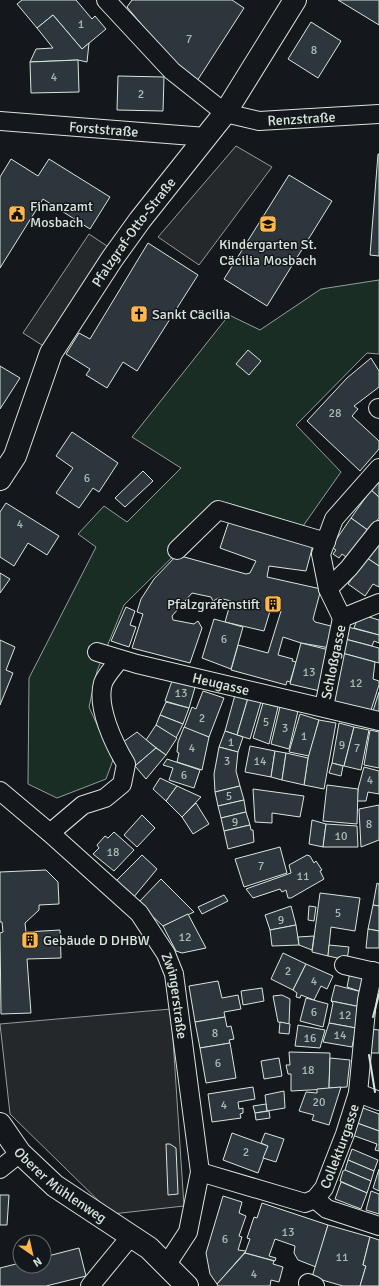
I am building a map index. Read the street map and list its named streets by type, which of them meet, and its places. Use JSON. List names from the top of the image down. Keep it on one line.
{"streets":{"street":["Renzstraße","Forststraße","Pfalzgraf-Otto-Straße","Schloßgasse","Heugasse","Zwingerstraße","Collekturgasse","Oberer Mühlenweg"]},"crossings":[["Renzstraße","Pfalzgraf-Otto-Straße"],["Forststraße","Pfalzgraf-Otto-Straße"],["Schloßgasse","Heugasse"],["Zwingerstraße","Collekturgasse"],["Zwingerstraße","Oberer Mühlenweg"]],"places":{"public building":["Finanzamt Mosbach"],"school or university":["Kindergarten St. Cäcilia Mosbach"],"church":["Sankt Cäcilia"],"building":["Pfalzgrafenstift","Gebäude D DHBW"]},"house_numbers":["1","7","8","4","2","28","6","4","6","13","12","13","2","5","3","1","1","9","4","7","3","14","6","4","5","9","8","10","18","7","11","5","9","12","2","4","6","12","8","14","16","6","18","20","4","2","13","6","11","4"],"north":"bottom right"}
